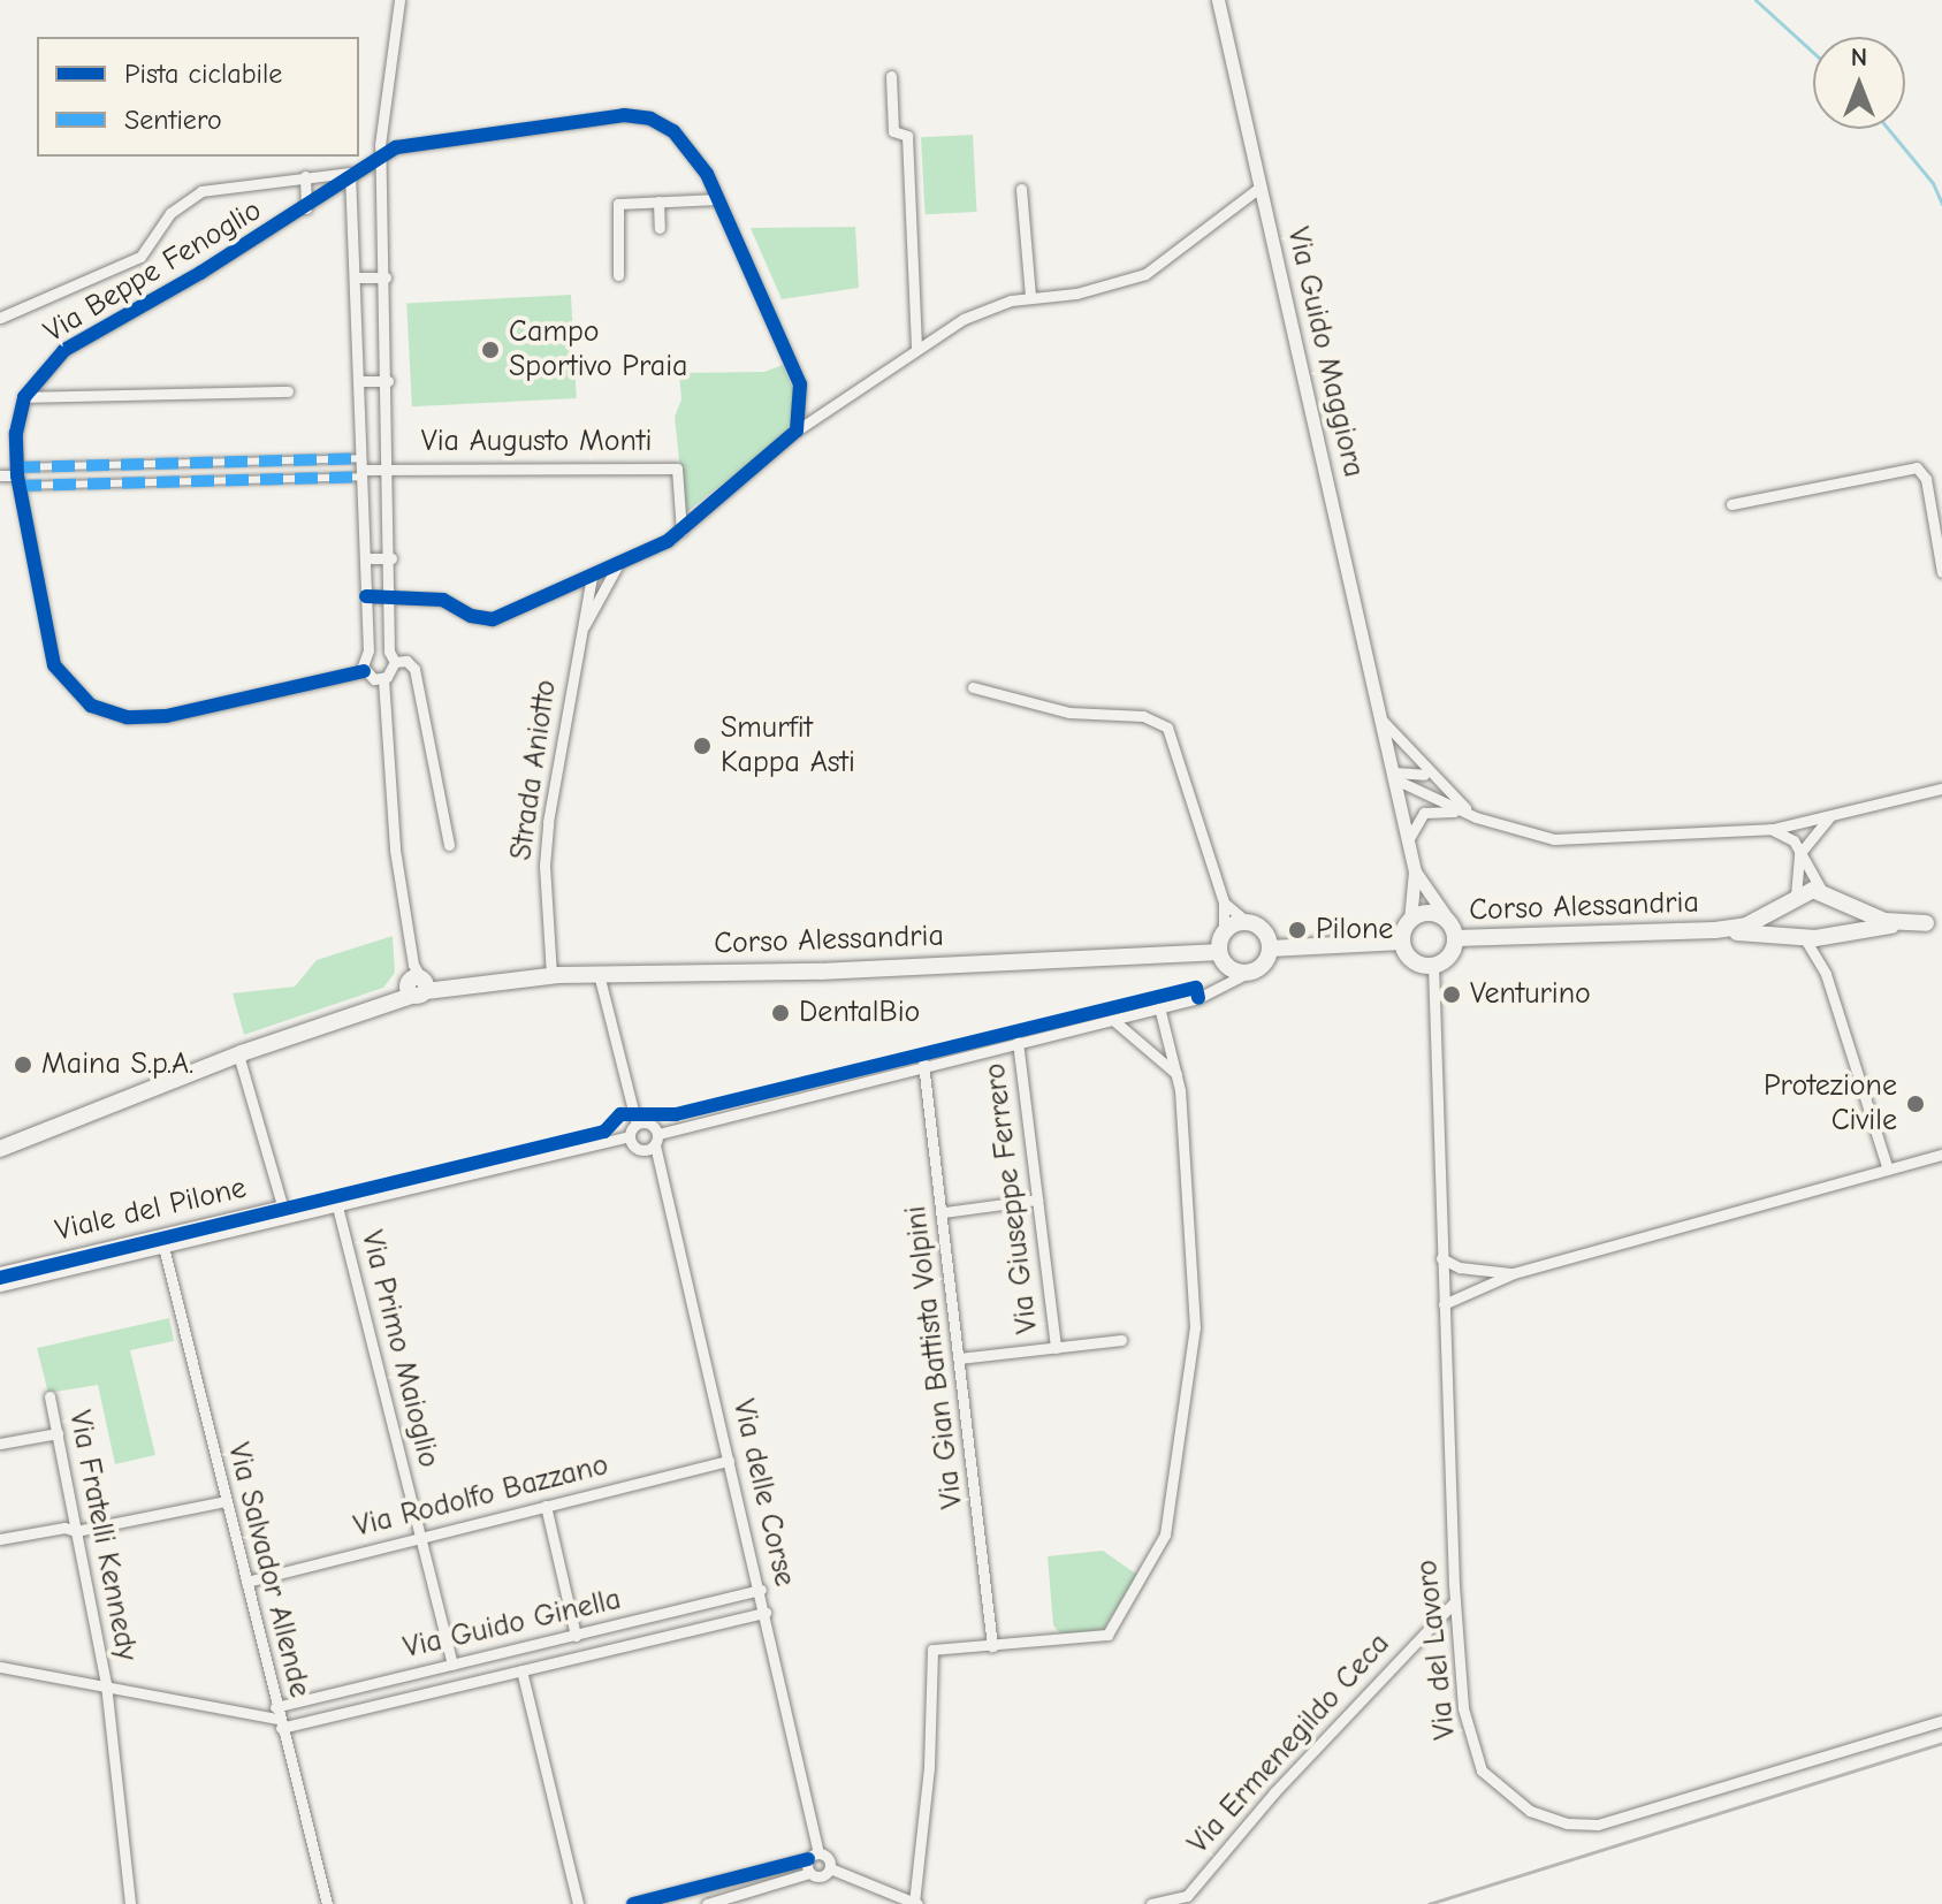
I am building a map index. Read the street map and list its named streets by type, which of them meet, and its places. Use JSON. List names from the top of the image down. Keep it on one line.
{"streets":{"main road":["Corso Alessandria"],"street":["Via Beppe Fenoglio","Via Guido Maggiora","Via Augusto Monti","Strada Aniotto","Via Giuseppe Ferrero","Viale del Pilone","Via Primo Maioglio","Via Gian Battista Volpini","Via delle Corse","Via Rodolfo Bazzano","Via Fratelli Kennedy","Via Salvador Allende","Via Guido Ginella","Via del Lavoro","Via Ermenegildo Ceca"]},"crossings":[["Via Beppe Fenoglio","Via Augusto Monti"],["Via Guido Maggiora","Corso Alessandria"],["Via Guido Maggiora","Via del Lavoro"],["Strada Aniotto","Corso Alessandria"],["Corso Alessandria","Via del Lavoro"],["Viale del Pilone","Via Primo Maioglio"],["Viale del Pilone","Via Salvador Allende"],["Via Primo Maioglio","Via Rodolfo Bazzano"],["Via Primo Maioglio","Via Guido Ginella"],["Via delle Corse","Via Rodolfo Bazzano"],["Via delle Corse","Via Guido Ginella"],["Via Rodolfo Bazzano","Via Salvador Allende"],["Via Salvador Allende","Via Guido Ginella"],["Via del Lavoro","Via Ermenegildo Ceca"]],"places":["Campo Sportivo Praia","Smurfit Kappa Asti","Pilone","Venturino","DentalBio","Maina S.p.A.","Protezione Civile"],"legend":["Pista ciclabile","Sentiero"],"north":"top"}
